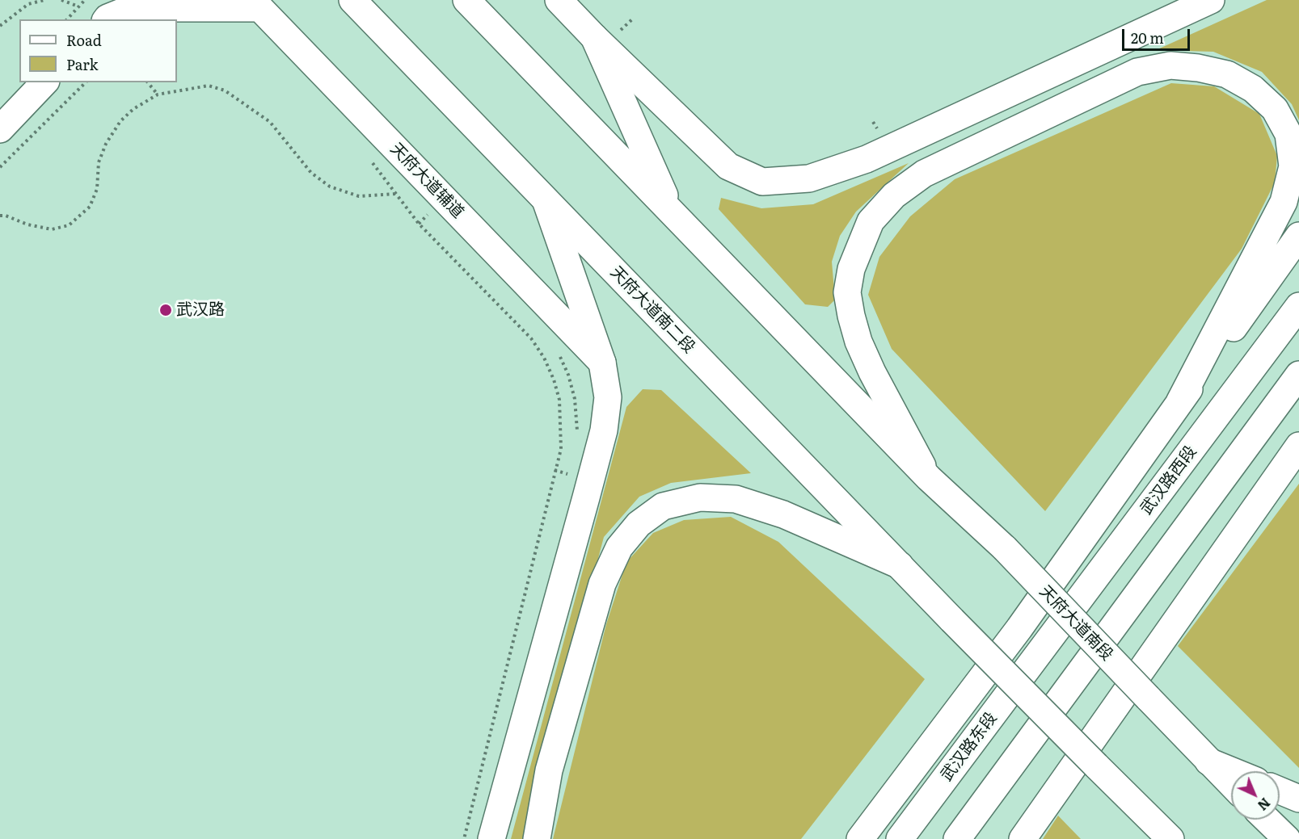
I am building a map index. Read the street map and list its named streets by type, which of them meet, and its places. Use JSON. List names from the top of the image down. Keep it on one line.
{"streets":{"main road":["天府大道辅道","天府大道南二段","武汉路西段","天府大道南段","武汉路东段"]},"crossings":[["武汉路西段","武汉路东段"]],"places":["武汉路"],"legend":["Road","Park"],"scale_bar":"20 m","north":"bottom right"}
